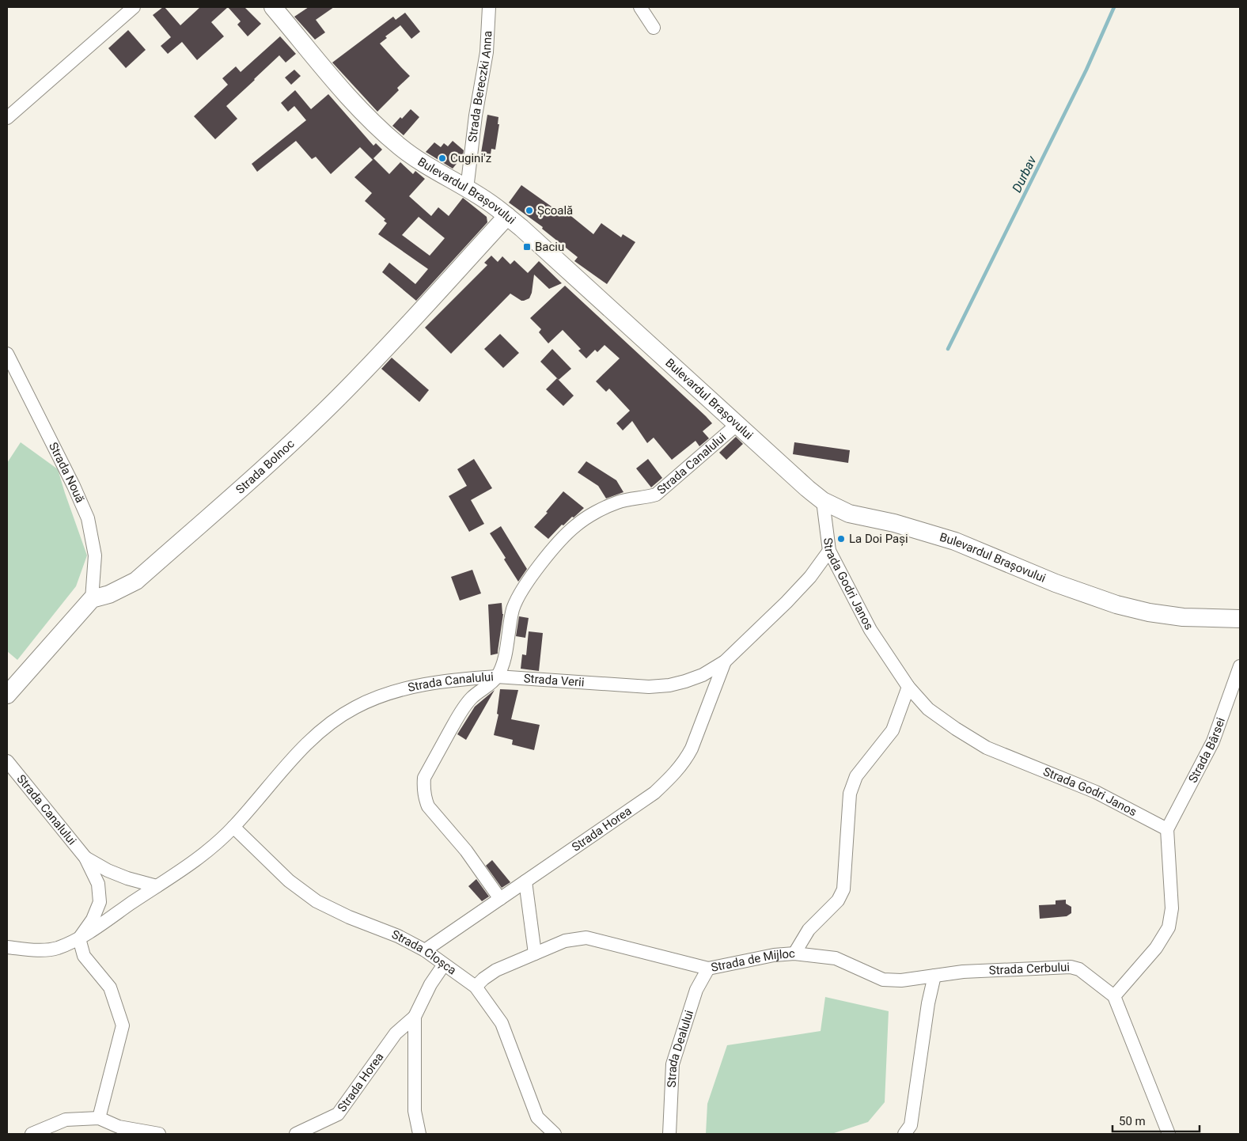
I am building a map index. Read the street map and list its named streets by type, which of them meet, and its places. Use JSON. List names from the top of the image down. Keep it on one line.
{"streets":{"main road":["Bulevardul Brașovului","Strada Bolnoc"],"street":["Strada Bereczki Anna","Strada Canalului","Strada Nouă","Strada Godri Janos","Strada Verii","Strada Bârsei","Strada Horea","Strada Cloșca","Strada de Mijloc","Strada Cerbului","Strada Dealului"]},"crossings":[["Strada Bereczki Anna","Bulevardul Brașovului"],["Bulevardul Brașovului","Strada Canalului"],["Bulevardul Brașovului","Strada Bolnoc"],["Bulevardul Brașovului","Strada Godri Janos"],["Strada Canalului","Strada Verii"],["Strada Canalului","Strada Cloșca"],["Strada Bolnoc","Strada Nouă"],["Strada Godri Janos","Strada Verii"],["Strada Godri Janos","Strada Bârsei"],["Strada Godri Janos","Strada de Mijloc"],["Strada Verii","Strada Horea"],["Strada Horea","Strada Cloșca"],["Strada Cloșca","Strada de Mijloc"],["Strada de Mijloc","Strada Cerbului"],["Strada de Mijloc","Strada Dealului"]],"water":["Durbav"],"places":{"other":["Cugini'z","Școală","La Doi Pași"],"transit":["Baciu"]},"scale_bar":"50 m"}
